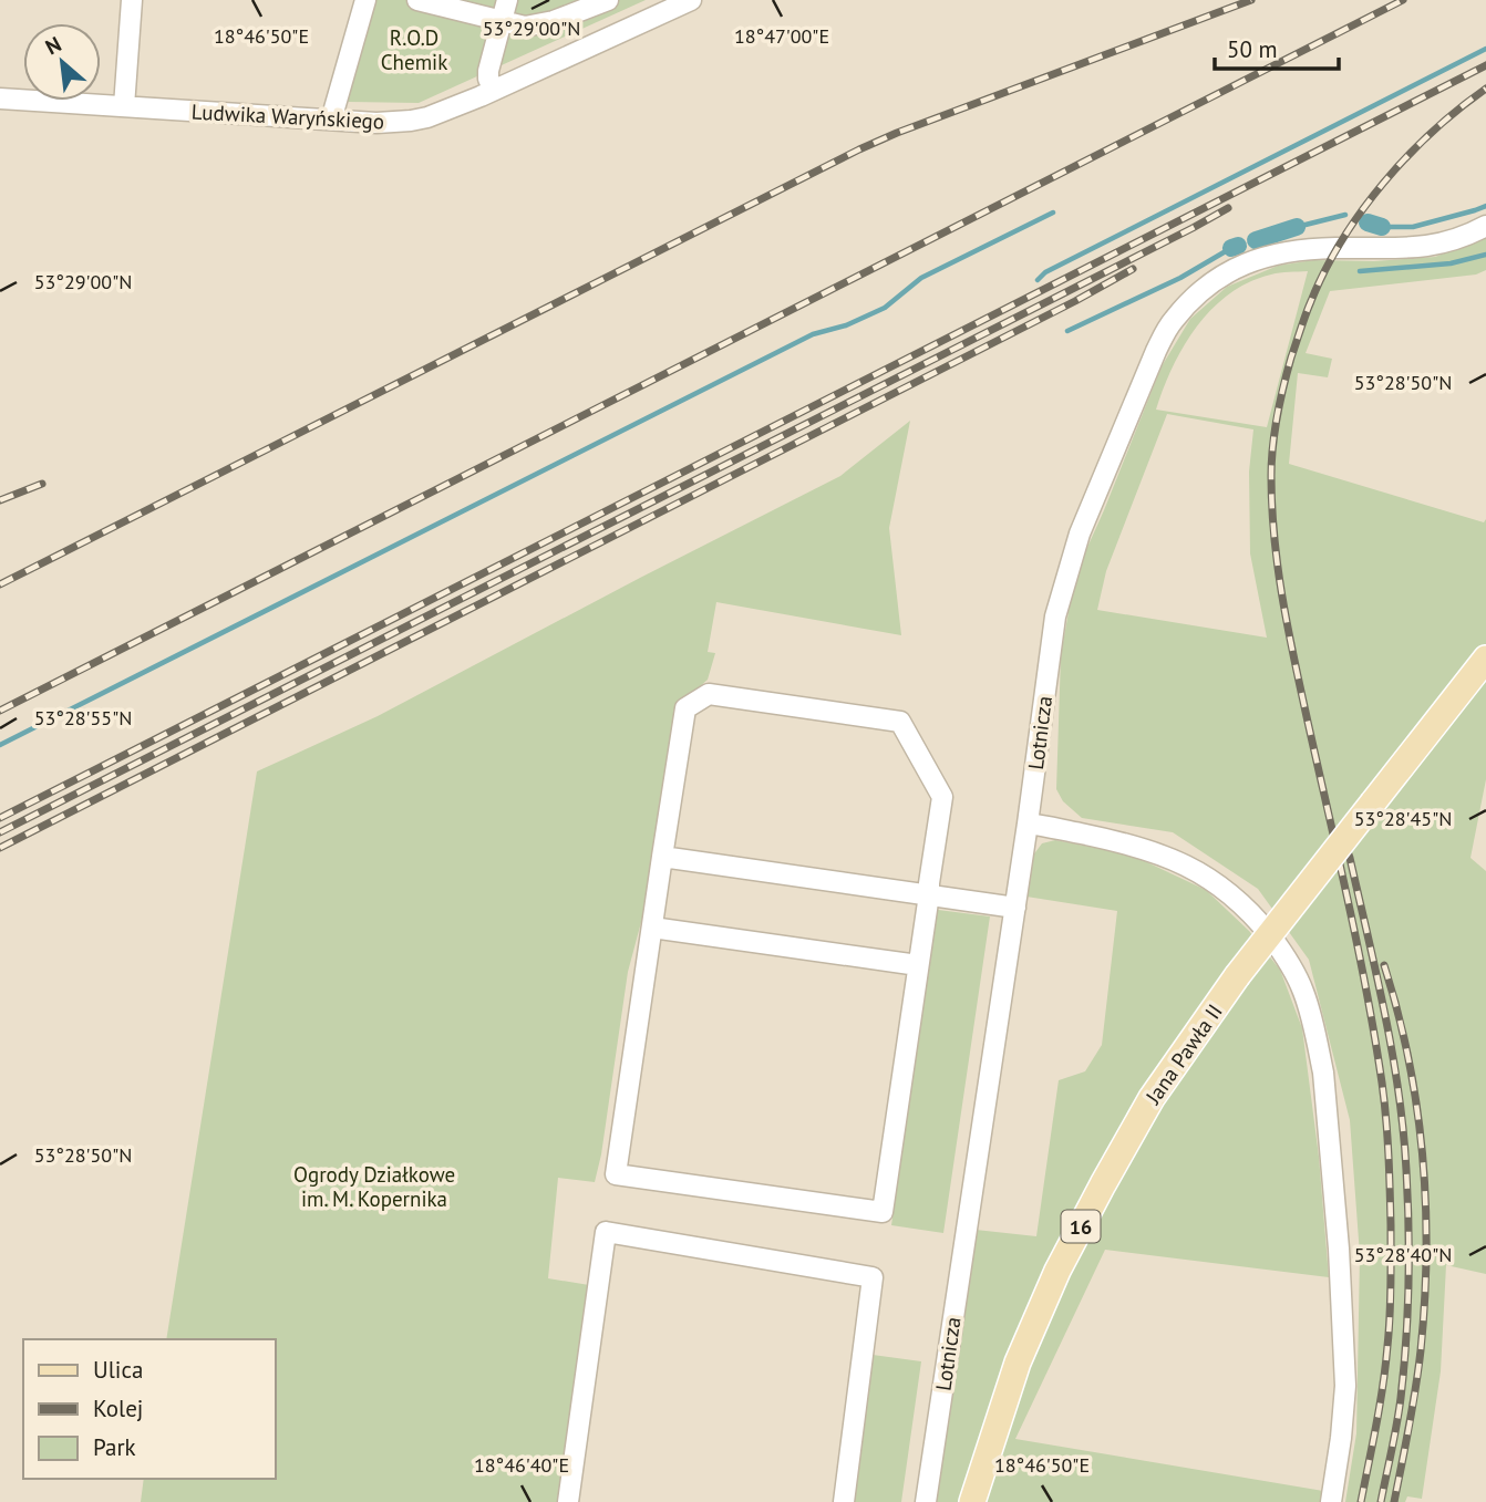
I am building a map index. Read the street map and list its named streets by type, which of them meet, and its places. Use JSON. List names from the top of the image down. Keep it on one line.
{"streets":{"main road":["Jana Pawła II","16"],"street":["Ludwika Waryńskiego","Lotnicza"]},"parks":["R.O.D Chemik","Ogrody Działkowe im. M. Kopernika"],"legend":["Ulica","Kolej","Park"],"scale_bar":"50 m","north":"top left","coordinates":["53°29'00\"N","18°46'50\"E","18°47'00\"E","53°28'50\"N","53°28'55\"N","53°28'45\"N","53°28'40\"N","18°46'40\"E"]}
